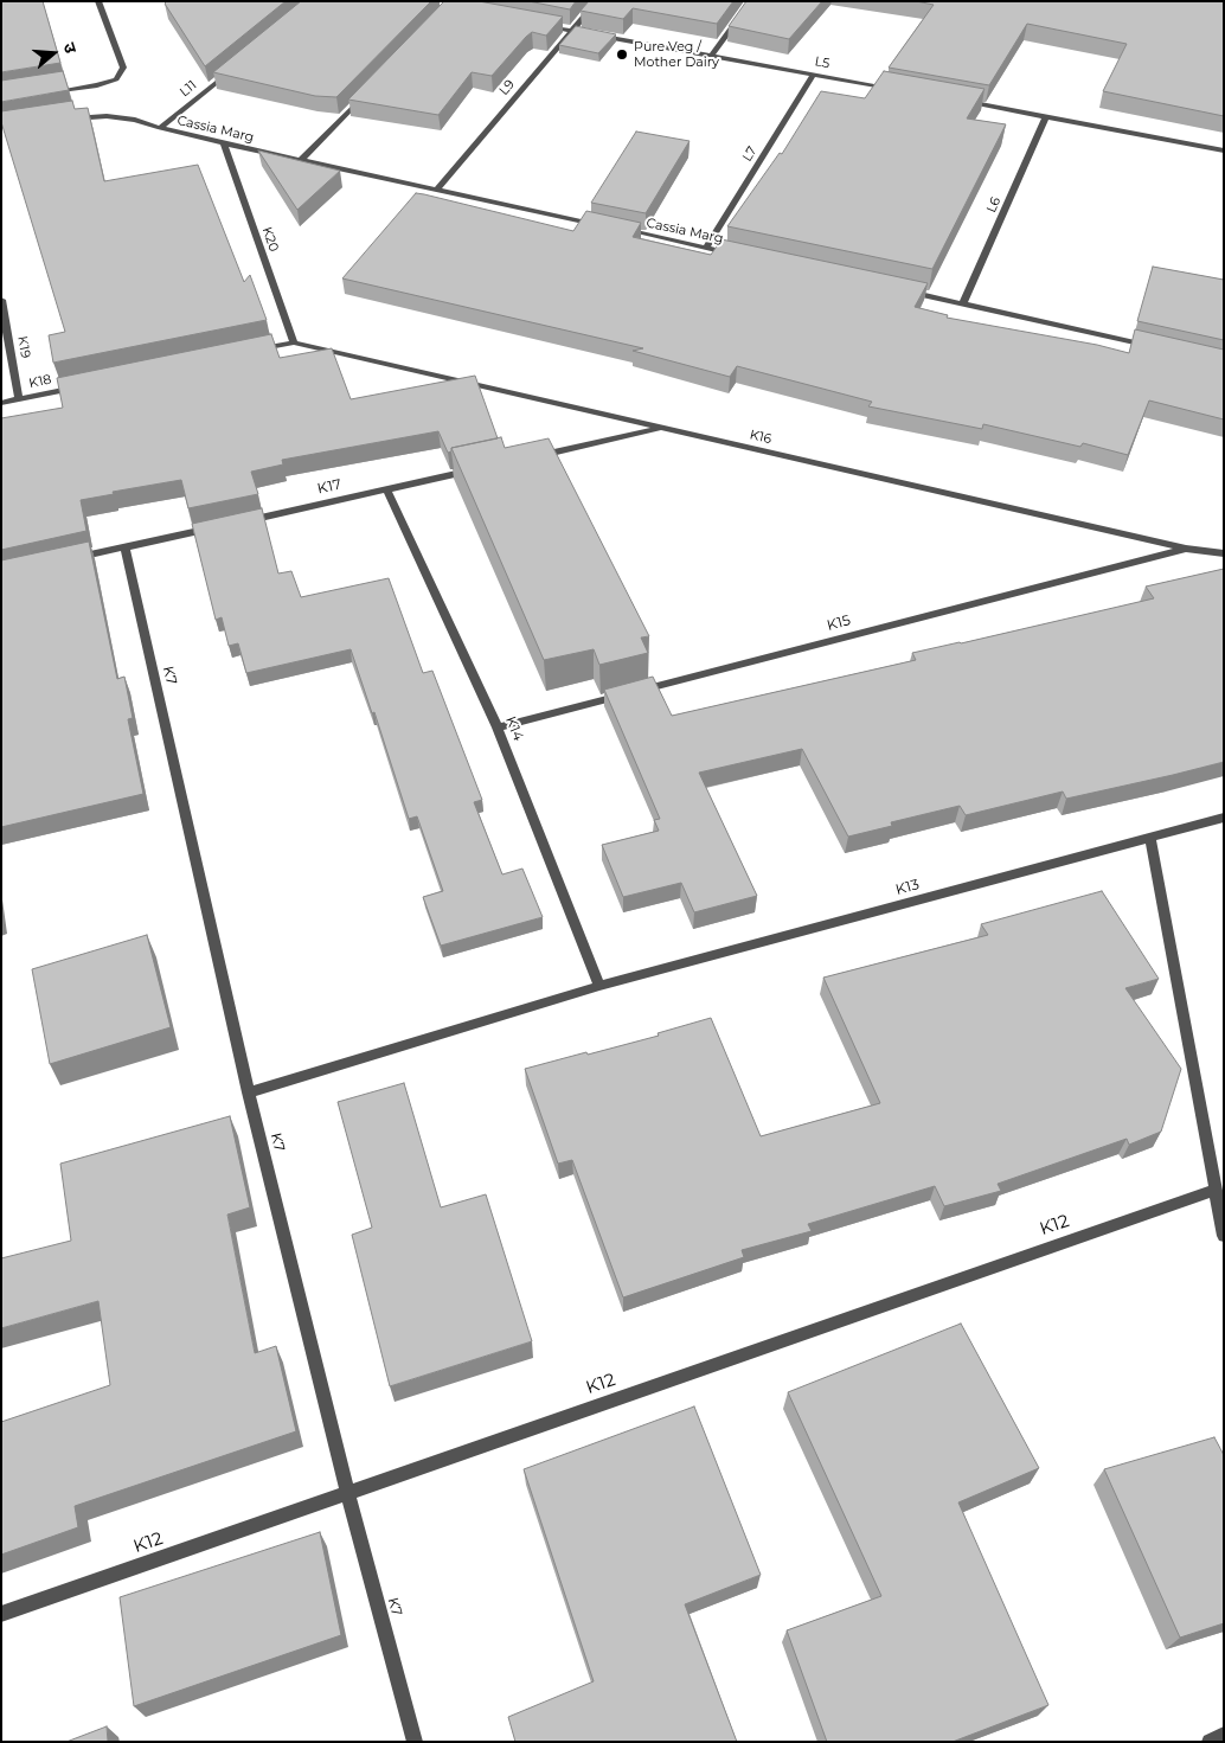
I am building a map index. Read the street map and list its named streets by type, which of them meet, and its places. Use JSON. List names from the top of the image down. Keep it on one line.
{"streets":{"street":["L5","L9","L11","Cassia Marg","L7","L6","K20","K19","K18","K16","K17","K15","K7","K14","K13","K12"]},"crossings":[["L5","L9"],["L5","L7"],["L9","Cassia Marg"],["L11","Cassia Marg"],["Cassia Marg","L7"],["Cassia Marg","K20"],["K20","K16"],["K19","K18"],["K16","K15"],["K17","K14"],["K15","K14"],["K7","K13"],["K7","K12"],["K14","K13"]],"places":["Pure Veg / Mother Dairy"],"north":"right"}
